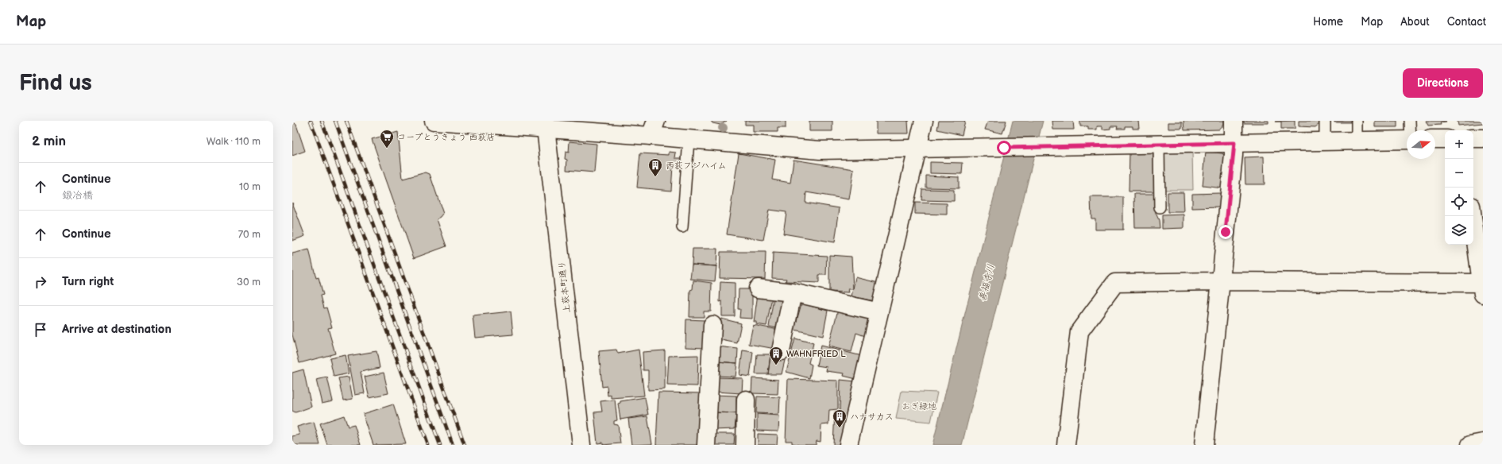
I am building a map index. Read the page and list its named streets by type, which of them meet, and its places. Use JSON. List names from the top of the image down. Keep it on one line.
{"streets":{"street":["上荻本町通り"]},"water":["善福寺川"],"parks":["おぎ緑地"],"places":{"supermarket":["コープとうきょう 西荻店"],"building":["西荻フジハイム","WAHNFRIED L","ハナサカス"]},"north":"right","page":{"header":"Map","nav":["Home","Map","About","Contact"],"buttons":"Directions","title":"Find us","heading":["2 min","Walk · 110 m"],"map_buttons":["+","−"],"list":[["Continue","鍛冶橋","10 m"],["Continue","70 m"],["Turn right","30 m"],"Arrive at destination"]}}
